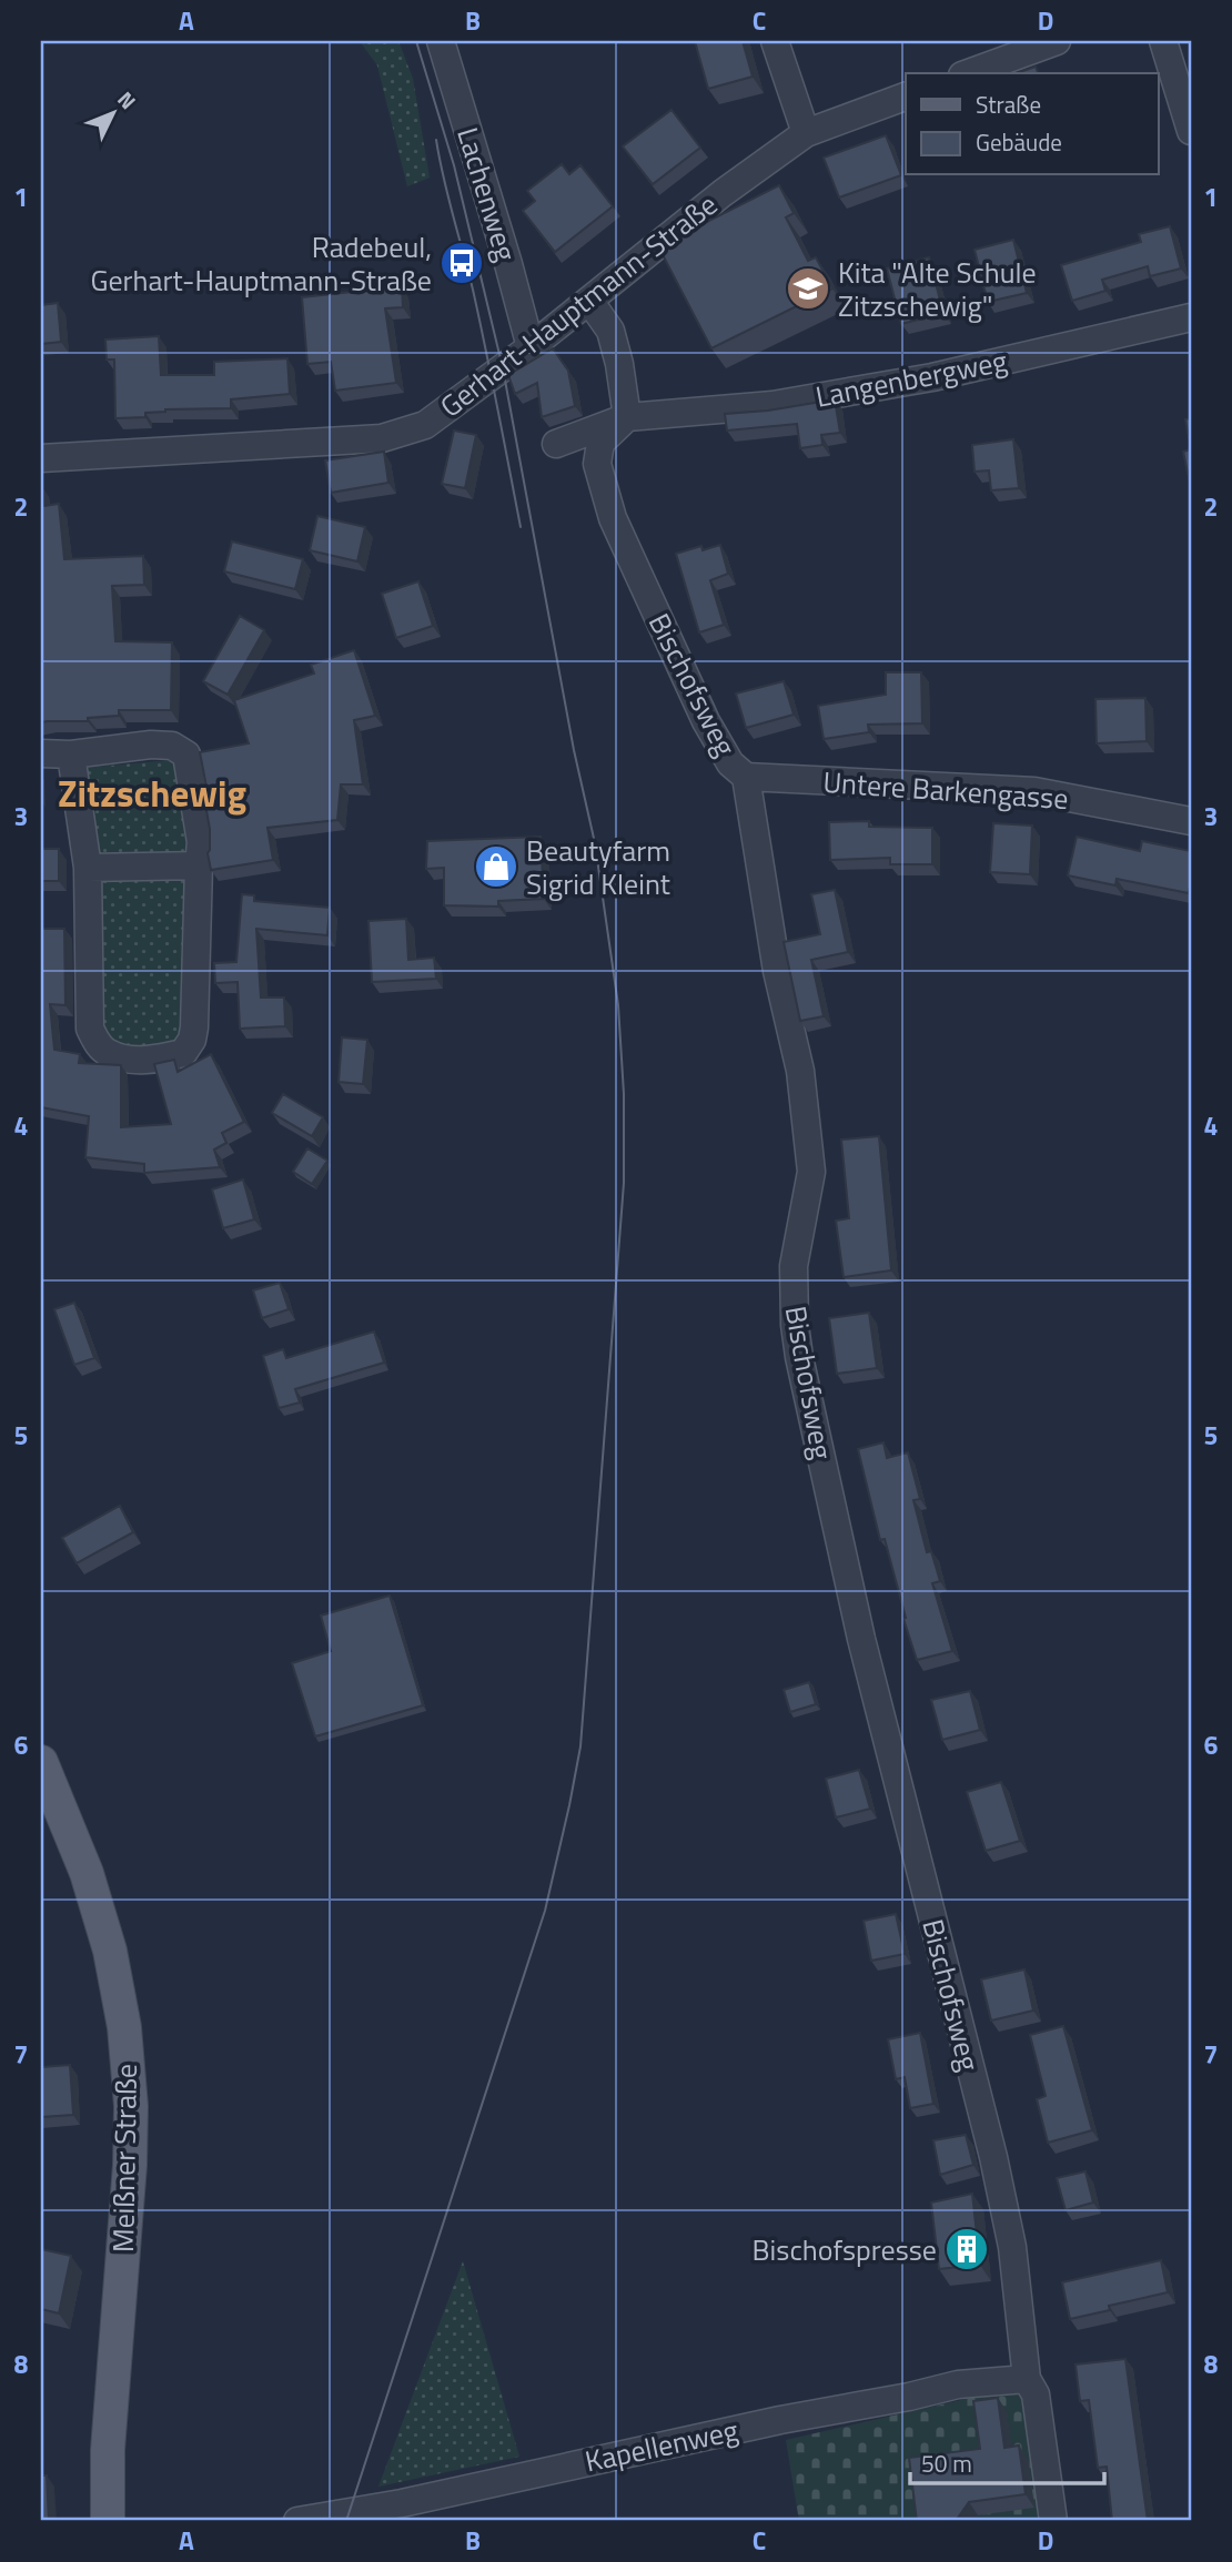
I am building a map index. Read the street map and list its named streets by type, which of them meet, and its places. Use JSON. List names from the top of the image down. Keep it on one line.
{"streets":{"main road":["Meißner Straße"],"street":["Lachenweg","Gerhart-Hauptmann-Straße","Langenbergweg","Bischofsweg","Untere Barkengasse","Kapellenweg"]},"crossings":[["Lachenweg","Gerhart-Hauptmann-Straße"],["Langenbergweg","Bischofsweg"],["Bischofsweg","Untere Barkengasse"],["Bischofsweg","Kapellenweg"]],"districts":["Zitzschewig"],"places":{"bus stop":["Radebeul, Gerhart-Hauptmann-Straße"],"school or university":["Kita \"Alte Schule Zitzschewig\""],"shop":["Beautyfarm Sigrid Kleint"],"building":["Bischofspresse"]},"legend":["Straße","Gebäude"],"scale_bar":"50 m","north":"top right","grid":{"columns":["A","B","C","D"],"rows":["1","2","3","4","5","6","7","8"]}}
